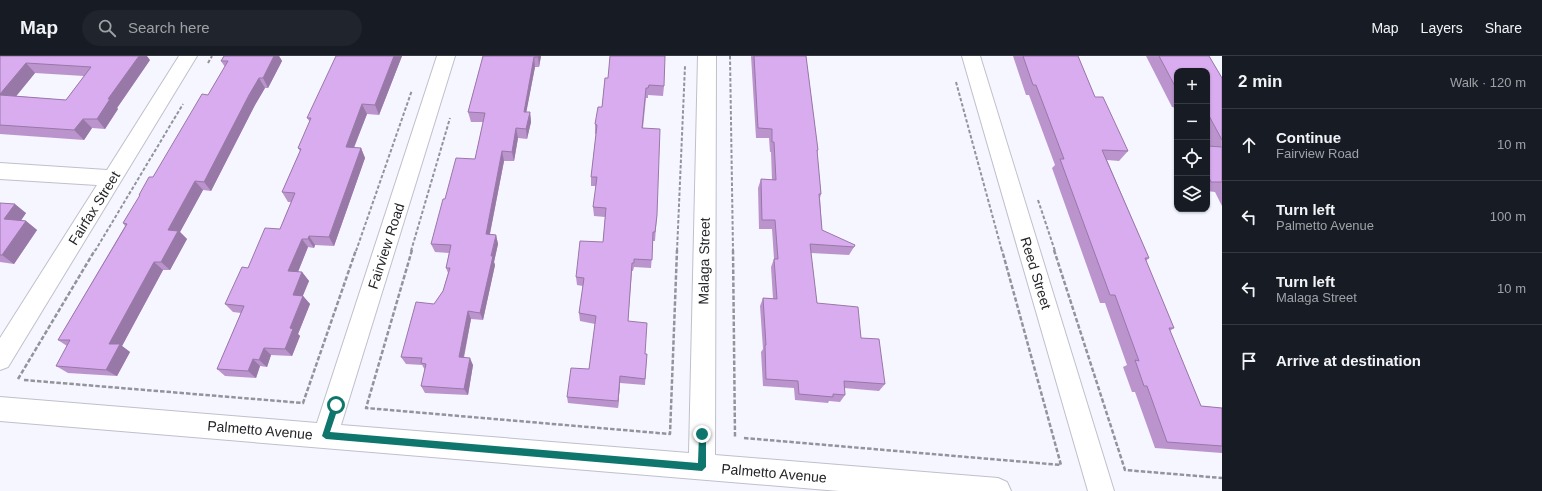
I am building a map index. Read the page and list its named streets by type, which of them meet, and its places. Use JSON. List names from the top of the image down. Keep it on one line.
{"streets":{"street":["Fairfax Street","Fairview Road","Malaga Street","Reed Street","Palmetto Avenue"]},"crossings":[["Fairview Road","Palmetto Avenue"],["Malaga Street","Palmetto Avenue"]],"page":{"header":"Map","search":"Search here","nav":["Map","Layers","Share"],"heading":["2 min","Walk · 120 m"],"map_buttons":["+","−"],"list":[["Continue","Fairview Road","10 m"],["Turn left","Palmetto Avenue","100 m"],["Turn left","Malaga Street","10 m"],"Arrive at destination"]}}
